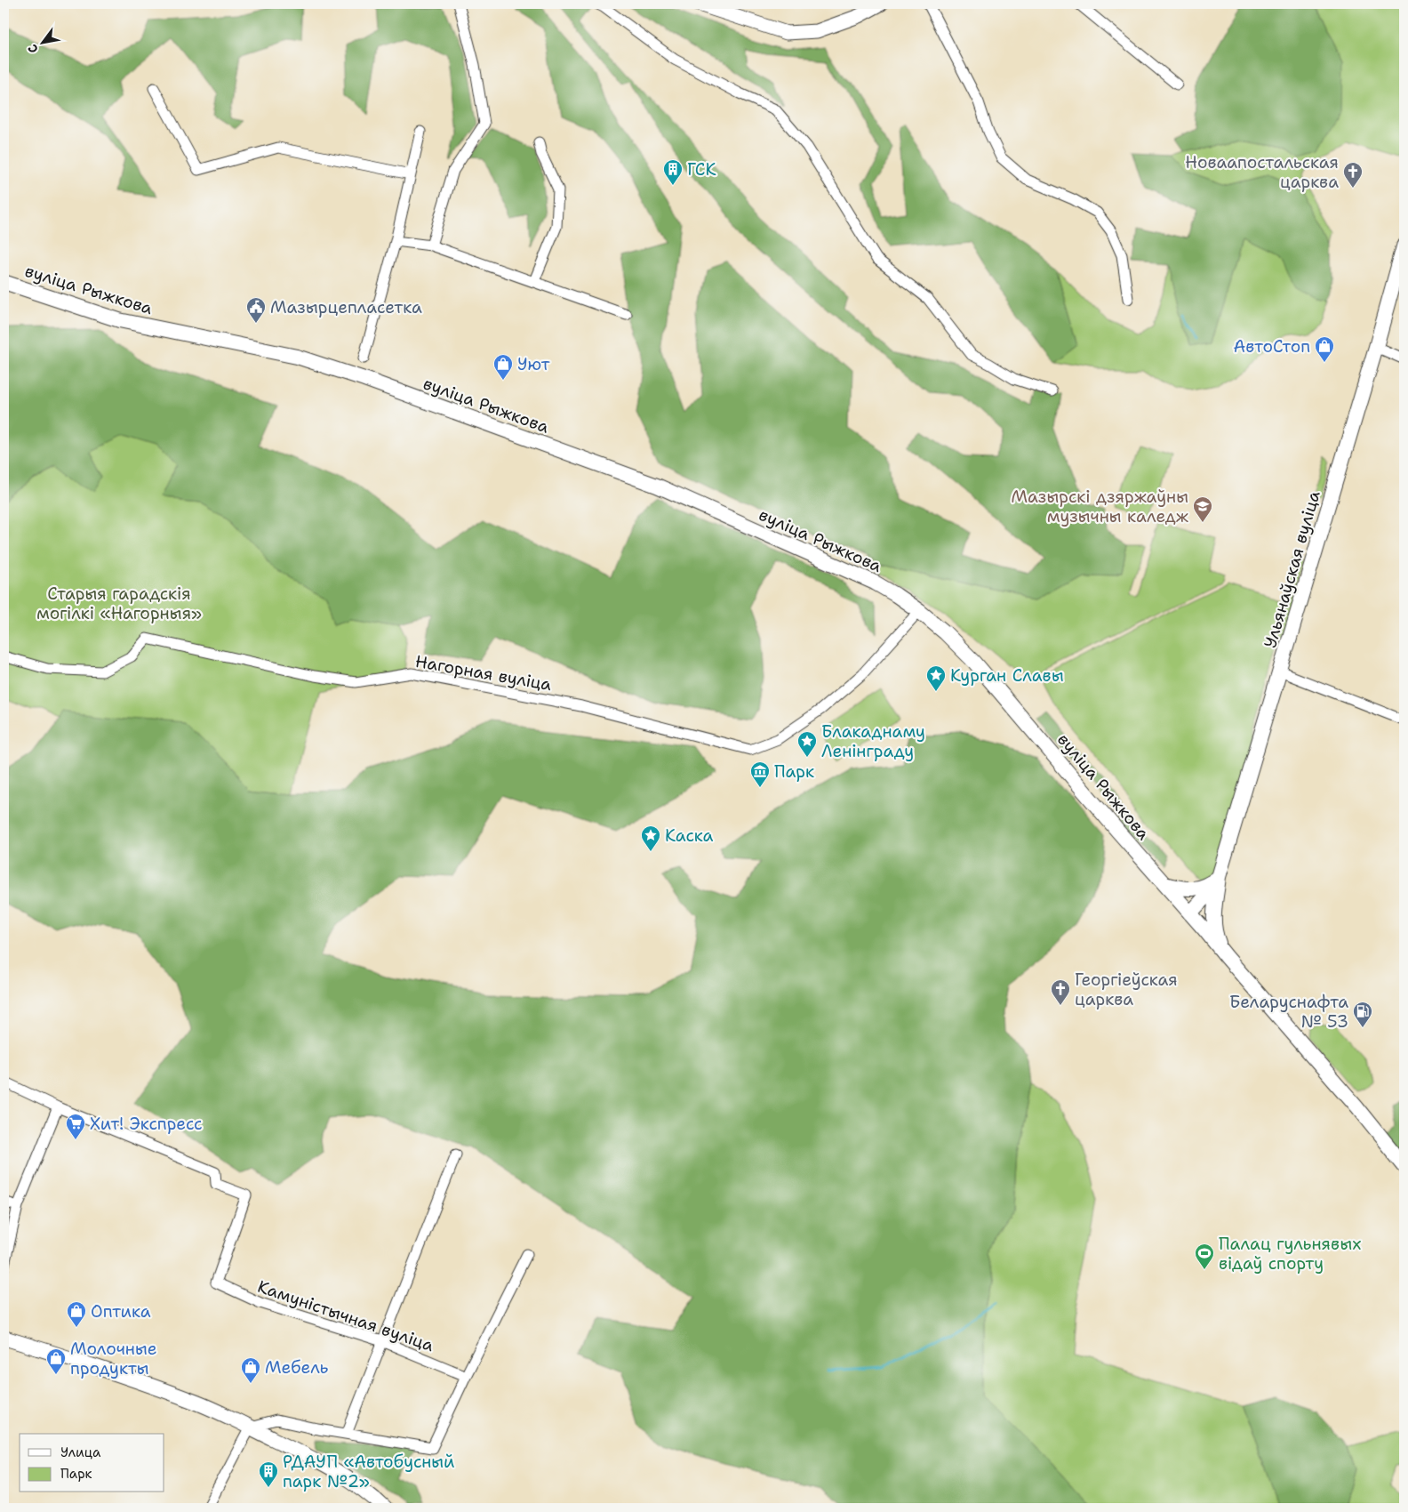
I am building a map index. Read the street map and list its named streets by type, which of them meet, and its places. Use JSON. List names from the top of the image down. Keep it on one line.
{"streets":{"main road":["вуліца Рыжкова","Ульянаўская вуліца"],"street":["Нагорная вуліца","Камуністычная вуліца"]},"crossings":[["вуліца Рыжкова","Ульянаўская вуліца"],["вуліца Рыжкова","Нагорная вуліца"]],"parks":["Старыя гарадскія могілкі «Нагорныя»"],"places":{"building":["ГСК","РДАУП «Автобусный парк №2»"],"church":["Новаапостальская царква","Георгіеўская царква"],"public building":["Мазырцепласетка"],"shop":["АвтоСтоп","Уют","Оптика","Молочные продукты","Мебель"],"school or university":["Мазырскі дзяржаўны музычны каледж"],"place":["Курган Славы","Блакаднаму Ленінграду","Каска"],"museum":["Парк"],"fuel station":["Беларуснафта № 53"],"supermarket":["Хит! Экспресс"],"sports":["Палац гульнявых відаў спорту"]},"legend":["Улица","Парк"],"north":"bottom left"}
